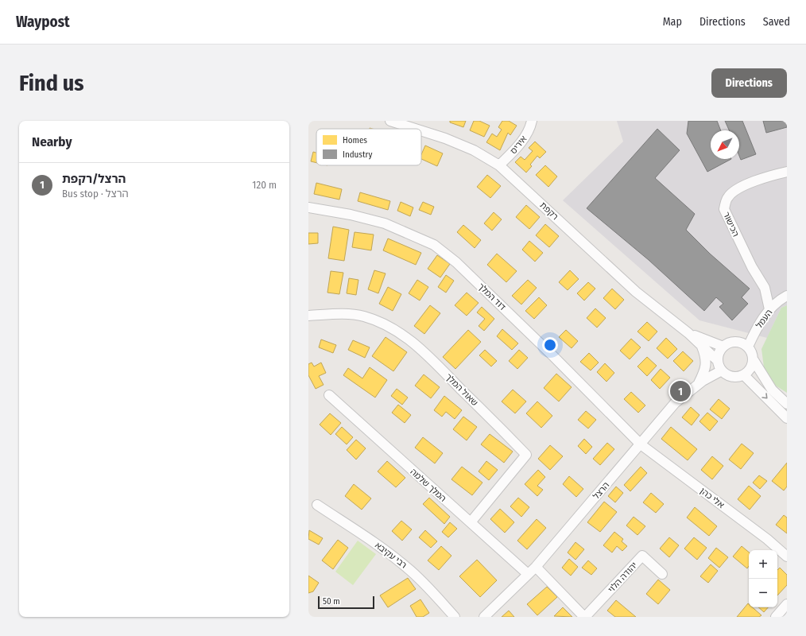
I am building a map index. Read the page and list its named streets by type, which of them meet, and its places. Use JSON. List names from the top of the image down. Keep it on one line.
{"streets":{"street":["איריס","רקפת","הכישור","דוד המלך","העמל","שאול המלך","המלך שלמה","הרצל","אלי כהן","רבי עקיבא","יהודה הלוי"]},"crossings":[["איריס","רקפת"],["רקפת","העמל"],["רקפת","הרצל"],["הכישור","העמל"],["דוד המלך","הרצל"],["דוד המלך","אלי כהן"],["העמל","הרצל"],["שאול המלך","המלך שלמה"],["המלך שלמה","הרצל"],["הרצל","אלי כהן"]],"legend":["Homes","Industry"],"scale_bar":"50 m","north":"bottom left","page":{"header":"Waypost","nav":["Map","Directions","Saved"],"buttons":"Directions","title":"Find us","heading":"Nearby","list":[{"mark":"1","name":"הרצל/רקפת","note":"Bus stop · הרצל","value":"120 m"}],"pins":"1","map_buttons":["+","−"],"scale":"50 m"}}
